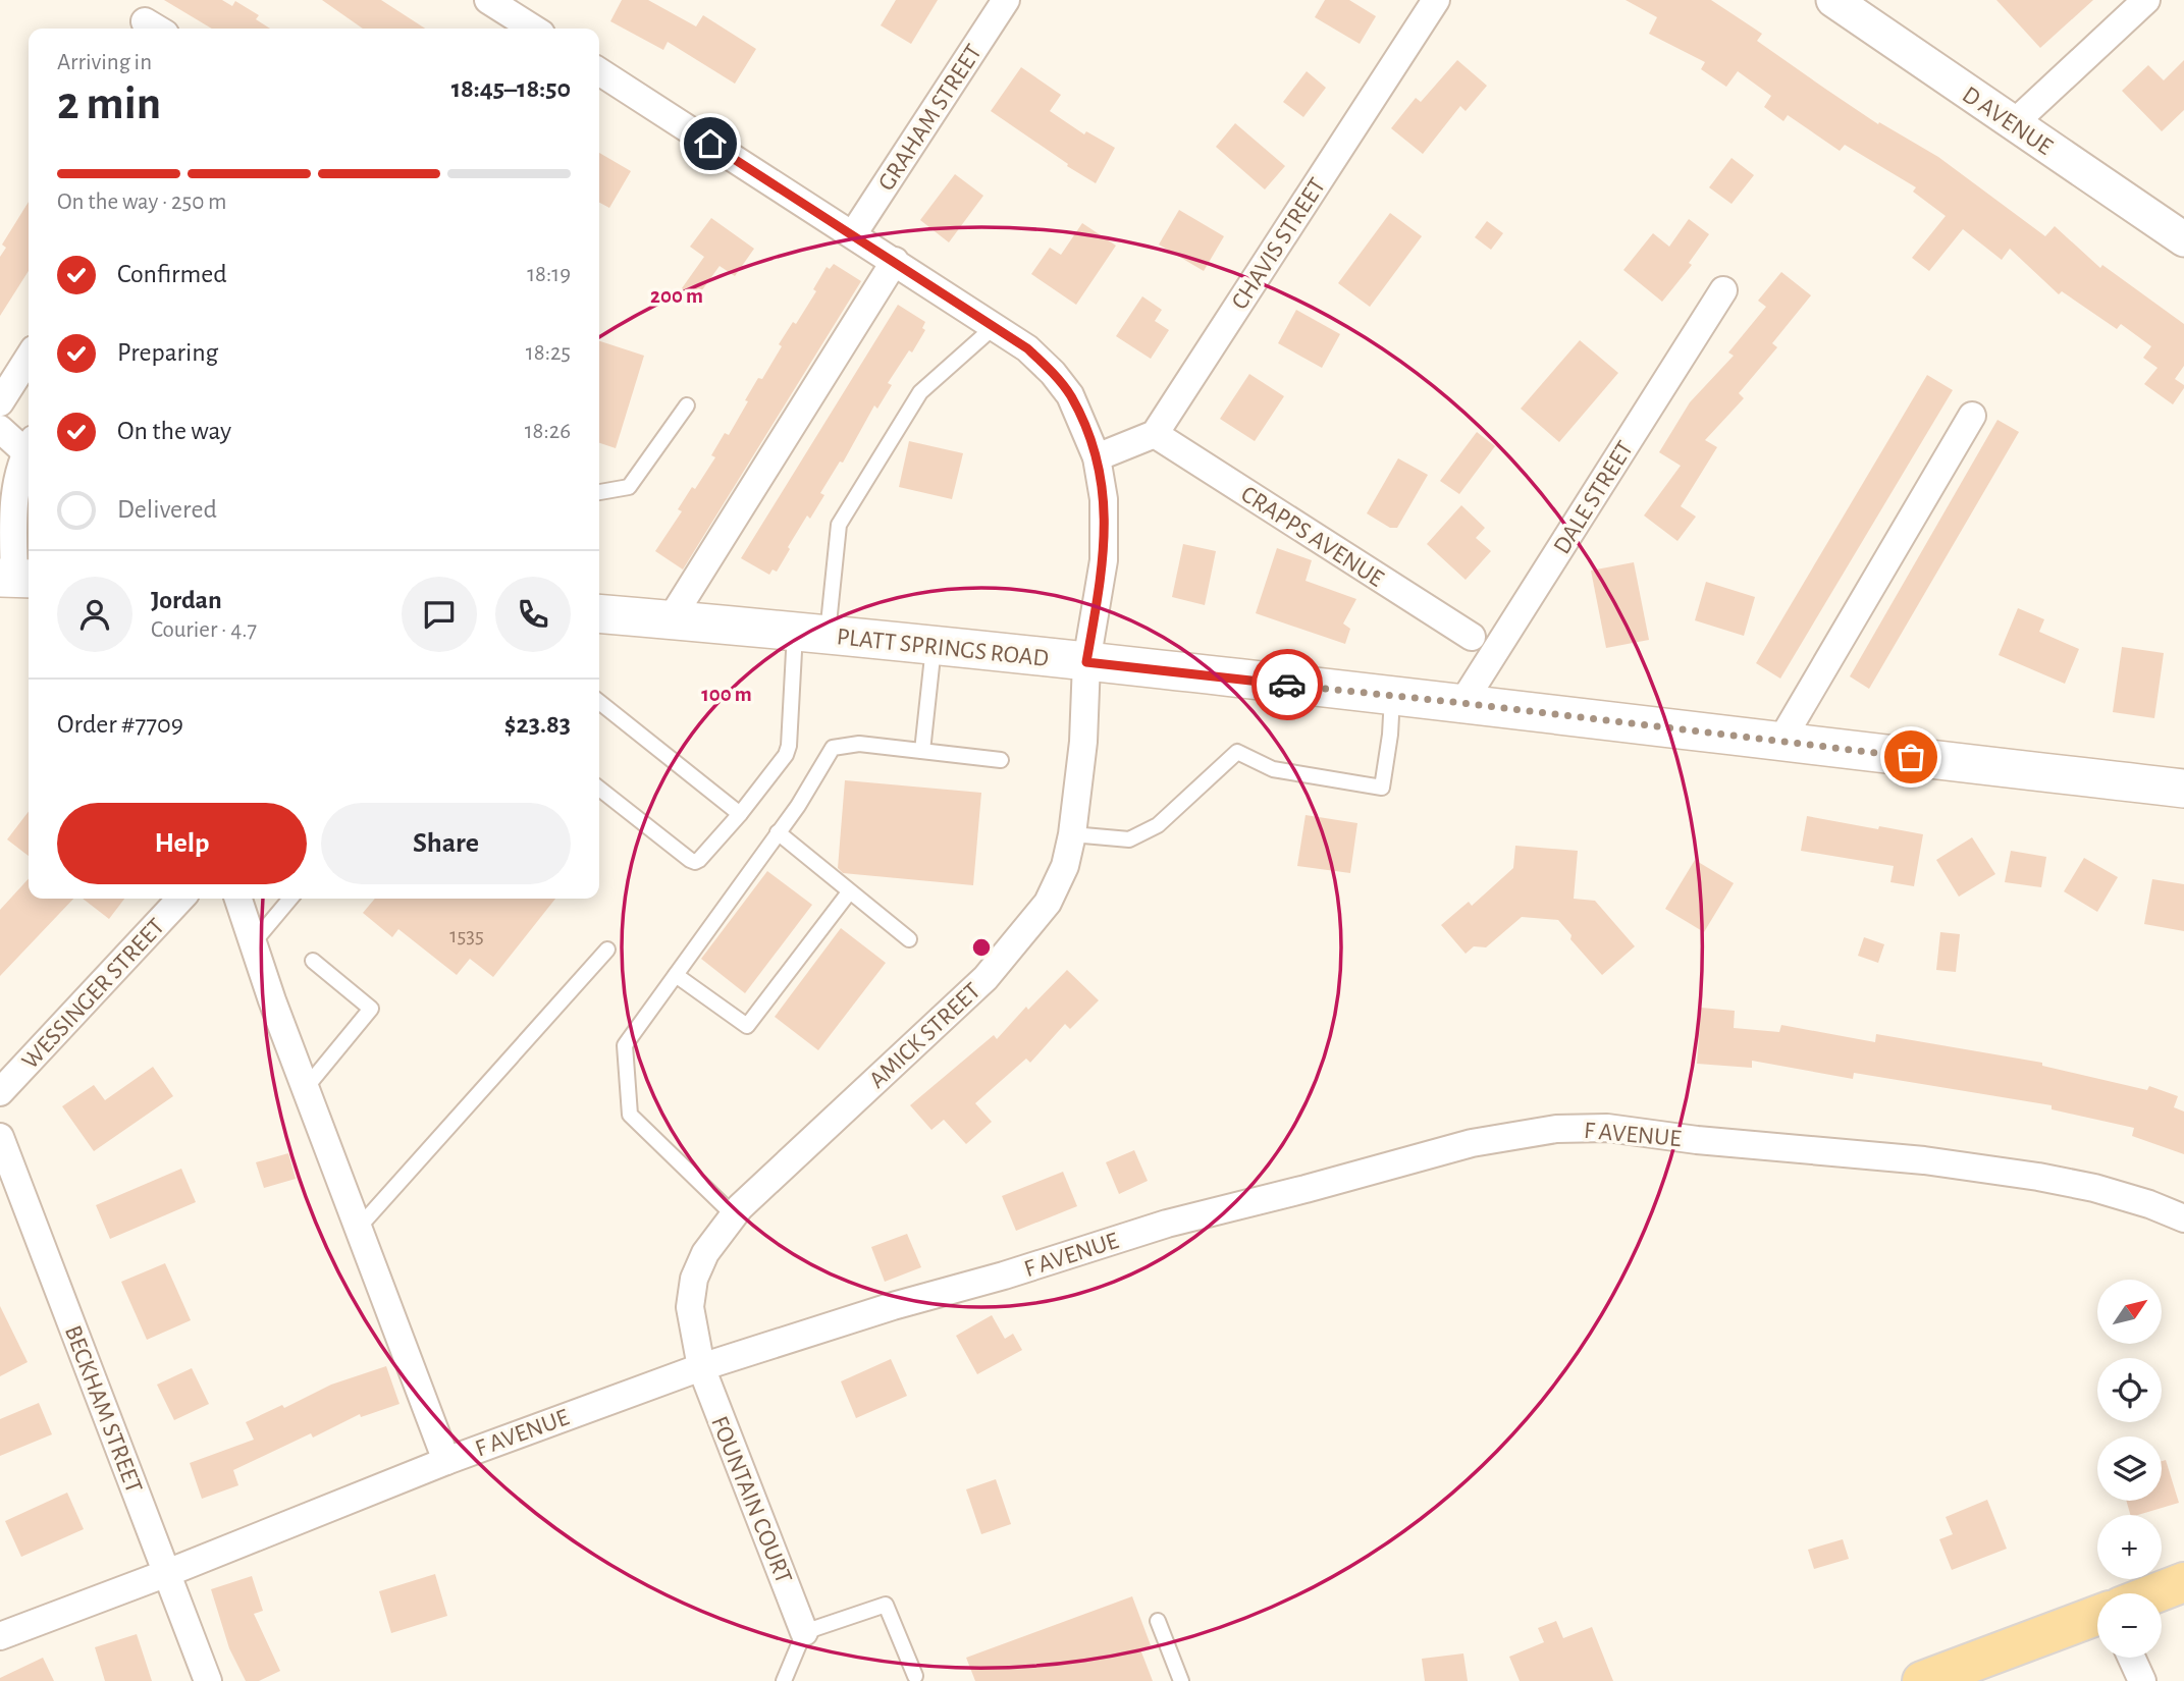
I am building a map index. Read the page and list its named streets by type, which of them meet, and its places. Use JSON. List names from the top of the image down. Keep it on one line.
{"streets":{"main road":["PLATT SPRINGS ROAD"],"street":["GRAHAM STREET","D AVENUE","CHAVIS STREET","DALE STREET","CRAPPS AVENUE","WESSINGER STREET","AMICK STREET","F AVENUE","BECKHAM STREET","FOUNTAIN COURT"]},"crossings":[["CHAVIS STREET","CRAPPS AVENUE"],["DALE STREET","PLATT SPRINGS ROAD"],["PLATT SPRINGS ROAD","AMICK STREET"],["AMICK STREET","F AVENUE"],["AMICK STREET","FOUNTAIN COURT"],["F AVENUE","BECKHAM STREET"],["F AVENUE","FOUNTAIN COURT"]],"house_numbers":["1535"],"north":"top right","page":{"heading":["2 min","Arriving in","18:45–18:50"],"panel":["Jordan","Courier · 4.7","Order #7709","$23.83"],"bar":"On the way · 250 m","list":[["Confirmed","18:19"],["Preparing","18:25"],["On the way","18:26"],"Delivered"],"buttons":["Help","Share"],"map_buttons":["+","−"]},"rings":["200 m","100 m"]}
